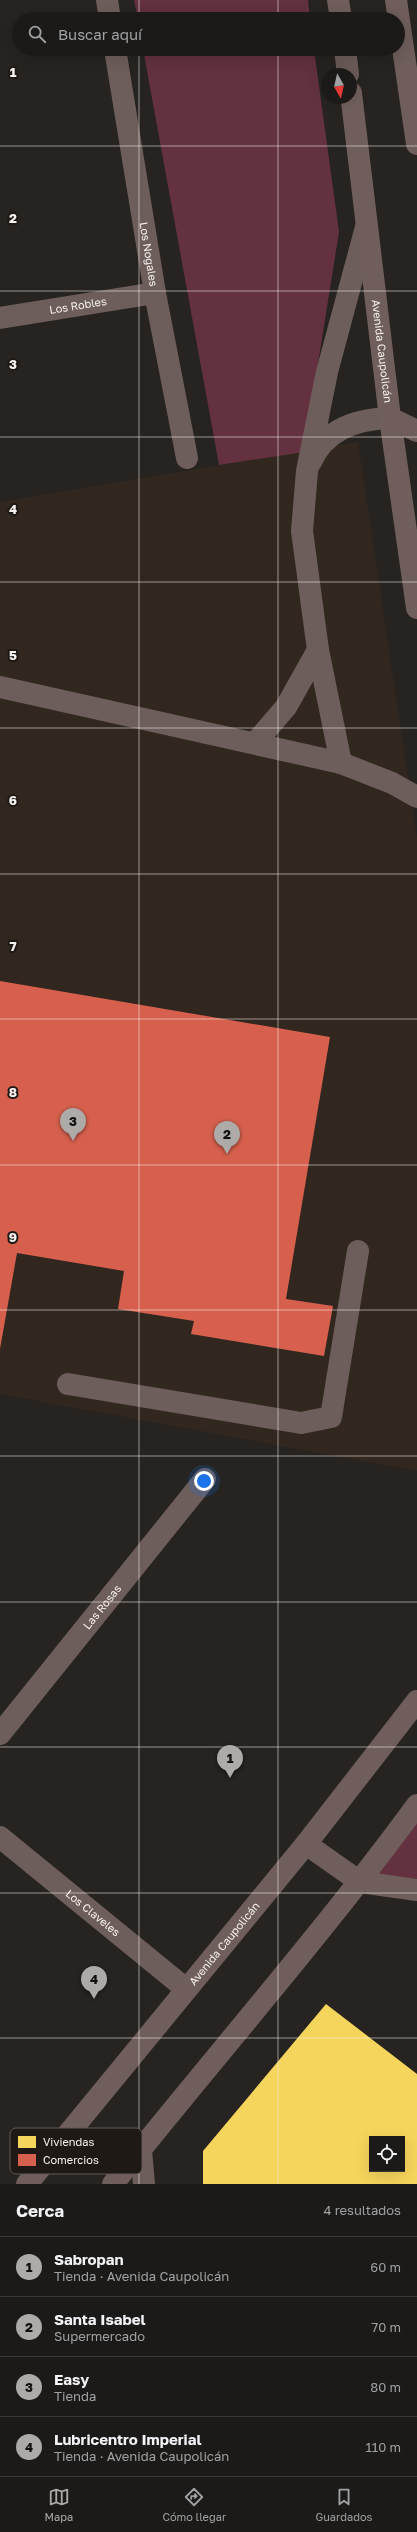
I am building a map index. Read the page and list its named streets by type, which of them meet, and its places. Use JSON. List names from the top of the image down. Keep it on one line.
{"streets":{"main road":["Avenida Caupolicán"],"street":["Los Nogales","Los Robles","Las Rosas","Los Claveles"]},"crossings":[["Los Nogales","Los Robles"],["Avenida Caupolicán","Los Claveles"]],"legend":["Viviendas","Comercios"],"north":"bottom","page":{"search":"Buscar aquí","pins":["3","2","1","4"],"heading":["Cerca","4 resultados"],"list":[{"mark":"1","name":"Sabropan","note":"Tienda · Avenida Caupolicán","value":"60 m"},{"mark":"2","name":"Santa Isabel","note":"Supermercado","value":"70 m"},{"mark":"3","name":"Easy","note":"Tienda","value":"80 m"},{"mark":"4","name":"Lubricentro Imperial","note":"Tienda · Avenida Caupolicán","value":"110 m"}],"nav":["Mapa","Cómo llegar","Guardados"]},"grid":{"rows":["1","2","3","4","5","6","7","8","9"]}}
